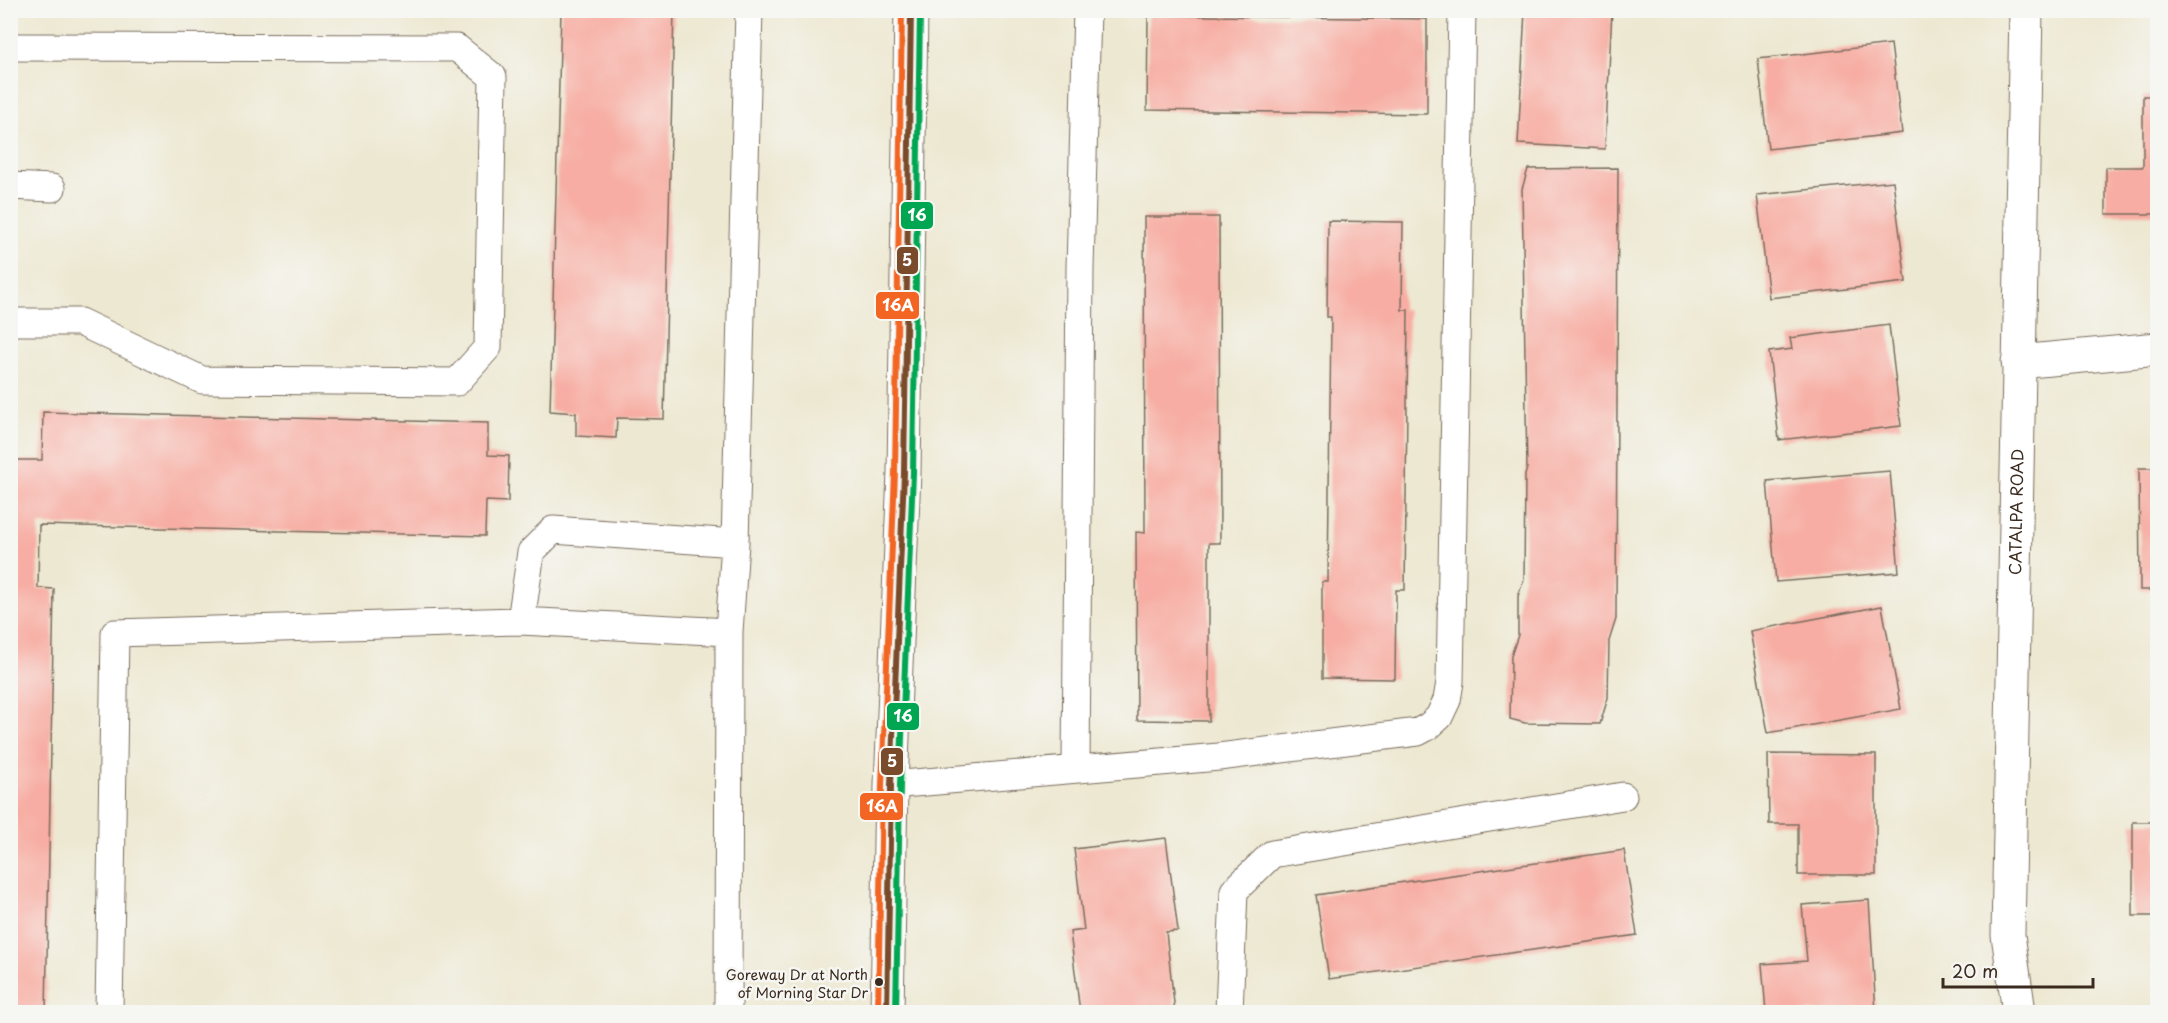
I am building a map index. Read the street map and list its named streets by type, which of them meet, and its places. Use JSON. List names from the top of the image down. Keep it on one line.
{"streets":{"street":["CATALPA ROAD"]},"places":["Goreway Dr at North of Morning Star Dr"],"lines":["transit line 5","transit line 16","transit line 16A"],"scale_bar":"20 m"}
